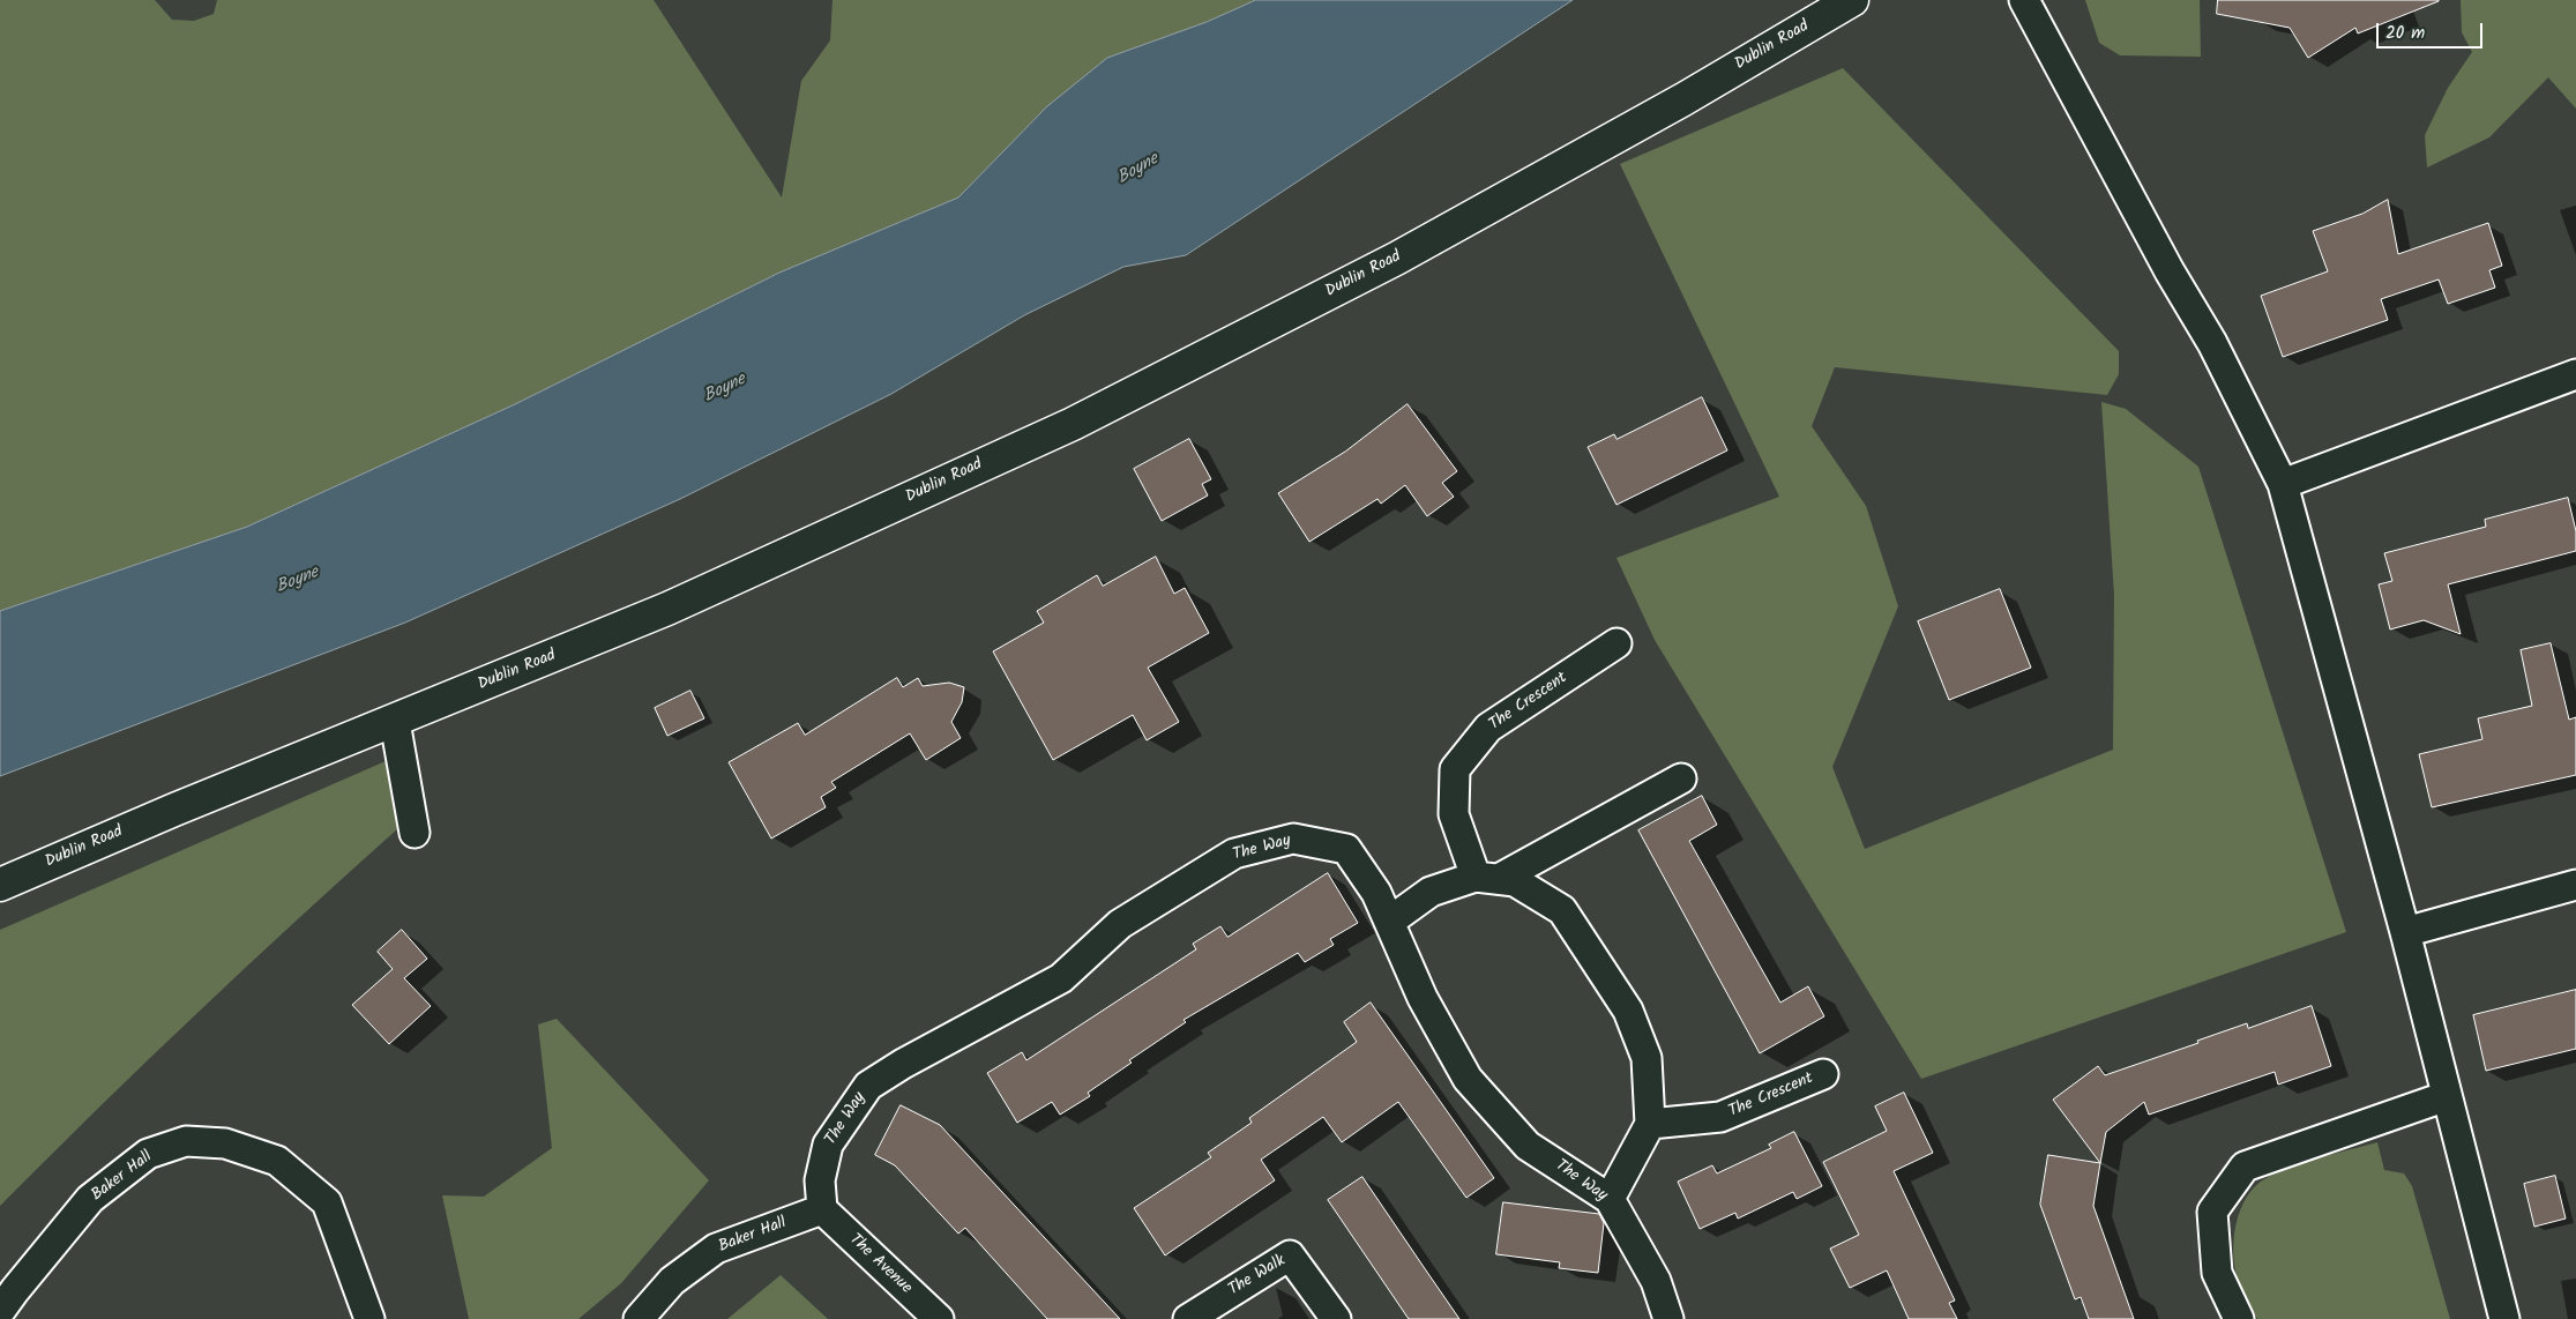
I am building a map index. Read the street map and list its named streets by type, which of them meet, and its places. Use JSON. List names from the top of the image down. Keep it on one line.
{"streets":{"main road":["Dublin Road"],"street":["The Crescent","The Way","Baker Hall","The Avenue","The Walk"]},"crossings":[["The Way","Baker Hall"],["The Way","The Avenue"],["Baker Hall","The Avenue"]],"water":["Boyne"],"scale_bar":"20 m"}
